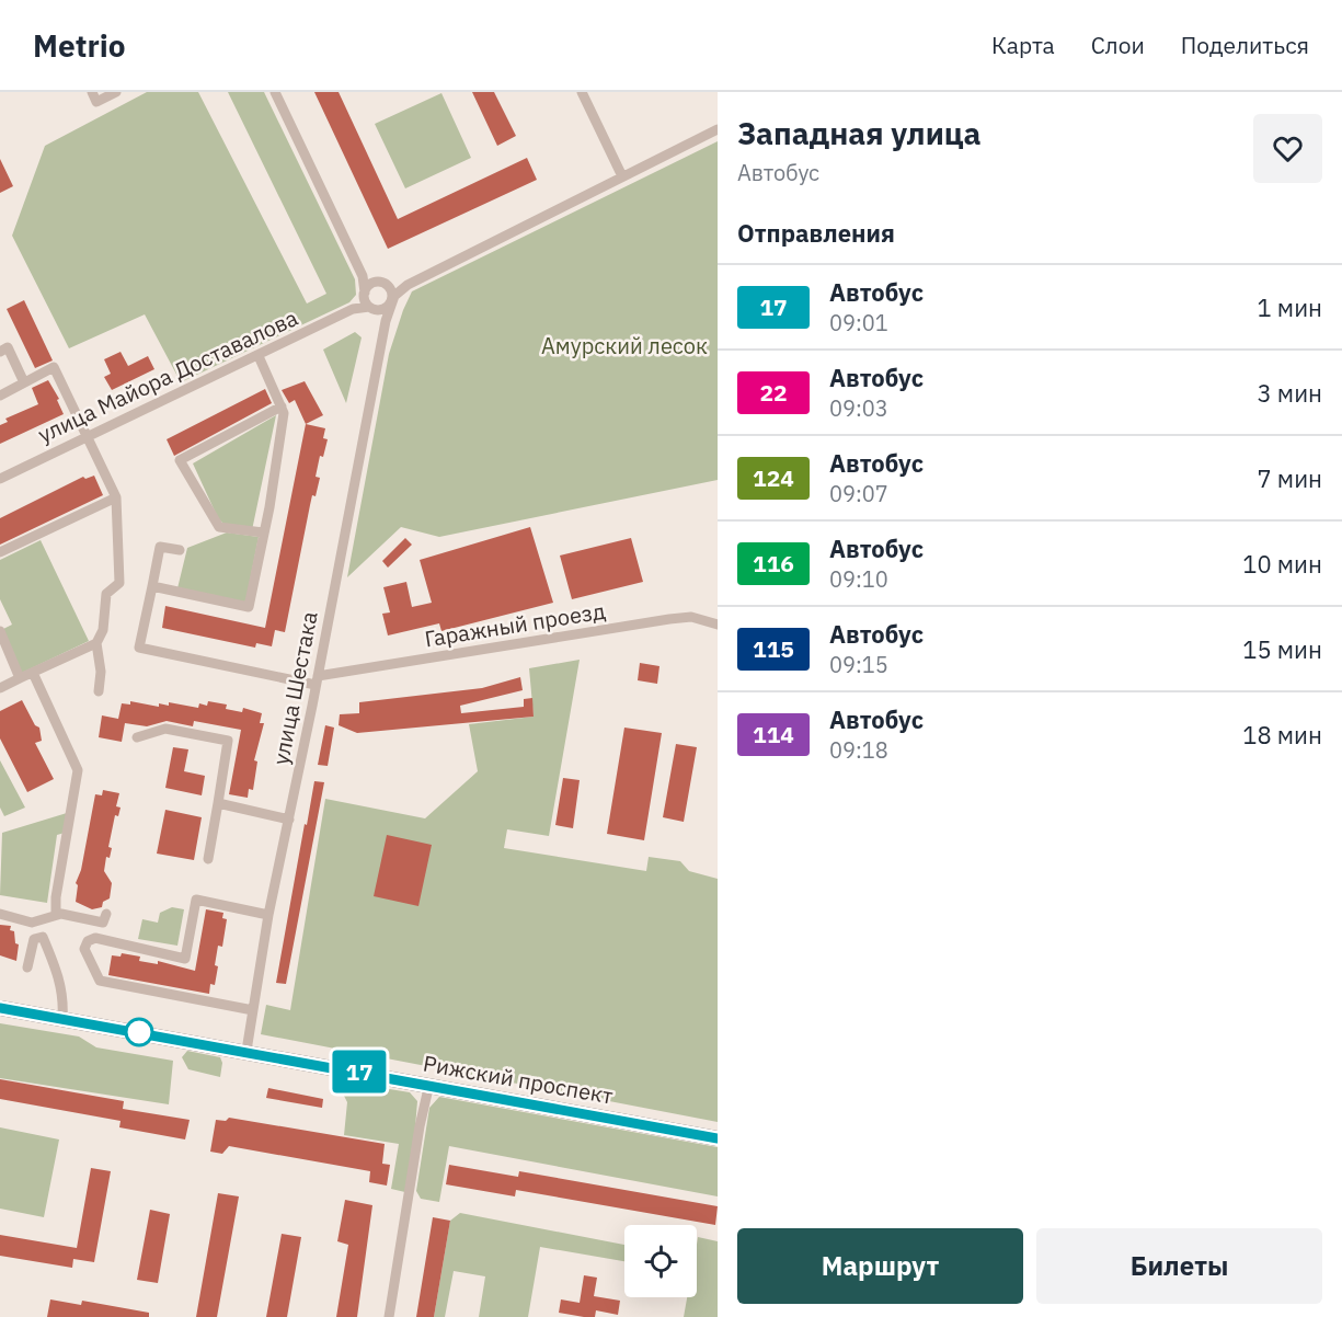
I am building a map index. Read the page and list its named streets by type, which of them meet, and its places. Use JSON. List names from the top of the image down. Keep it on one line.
{"streets":{"highway":["Рижский проспект"],"street":["улица Майора Доставалова","Гаражный проезд","улица Шестака"]},"crossings":[["улица Майора Доставалова","улица Шестака"],["Гаражный проезд","улица Шестака"],["улица Шестака","Рижский проспект"]],"parks":["Амурский лесок"],"lines":["bus line 17"],"page":{"header":"Metrio","nav":["Карта","Слои","Поделиться"],"on_map":"17","heading":[["Западная улица","Автобус"],"Отправления"],"list":[{"mark":"17","name":"Автобус","note":"09:01","value":"1 мин"},{"mark":"22","name":"Автобус","note":"09:03","value":"3 мин"},{"mark":"124","name":"Автобус","note":"09:07","value":"7 мин"},{"mark":"116","name":"Автобус","note":"09:10","value":"10 мин"},{"mark":"115","name":"Автобус","note":"09:15","value":"15 мин"},{"mark":"114","name":"Автобус","note":"09:18","value":"18 мин"}],"buttons":["Маршрут","Билеты"]}}
